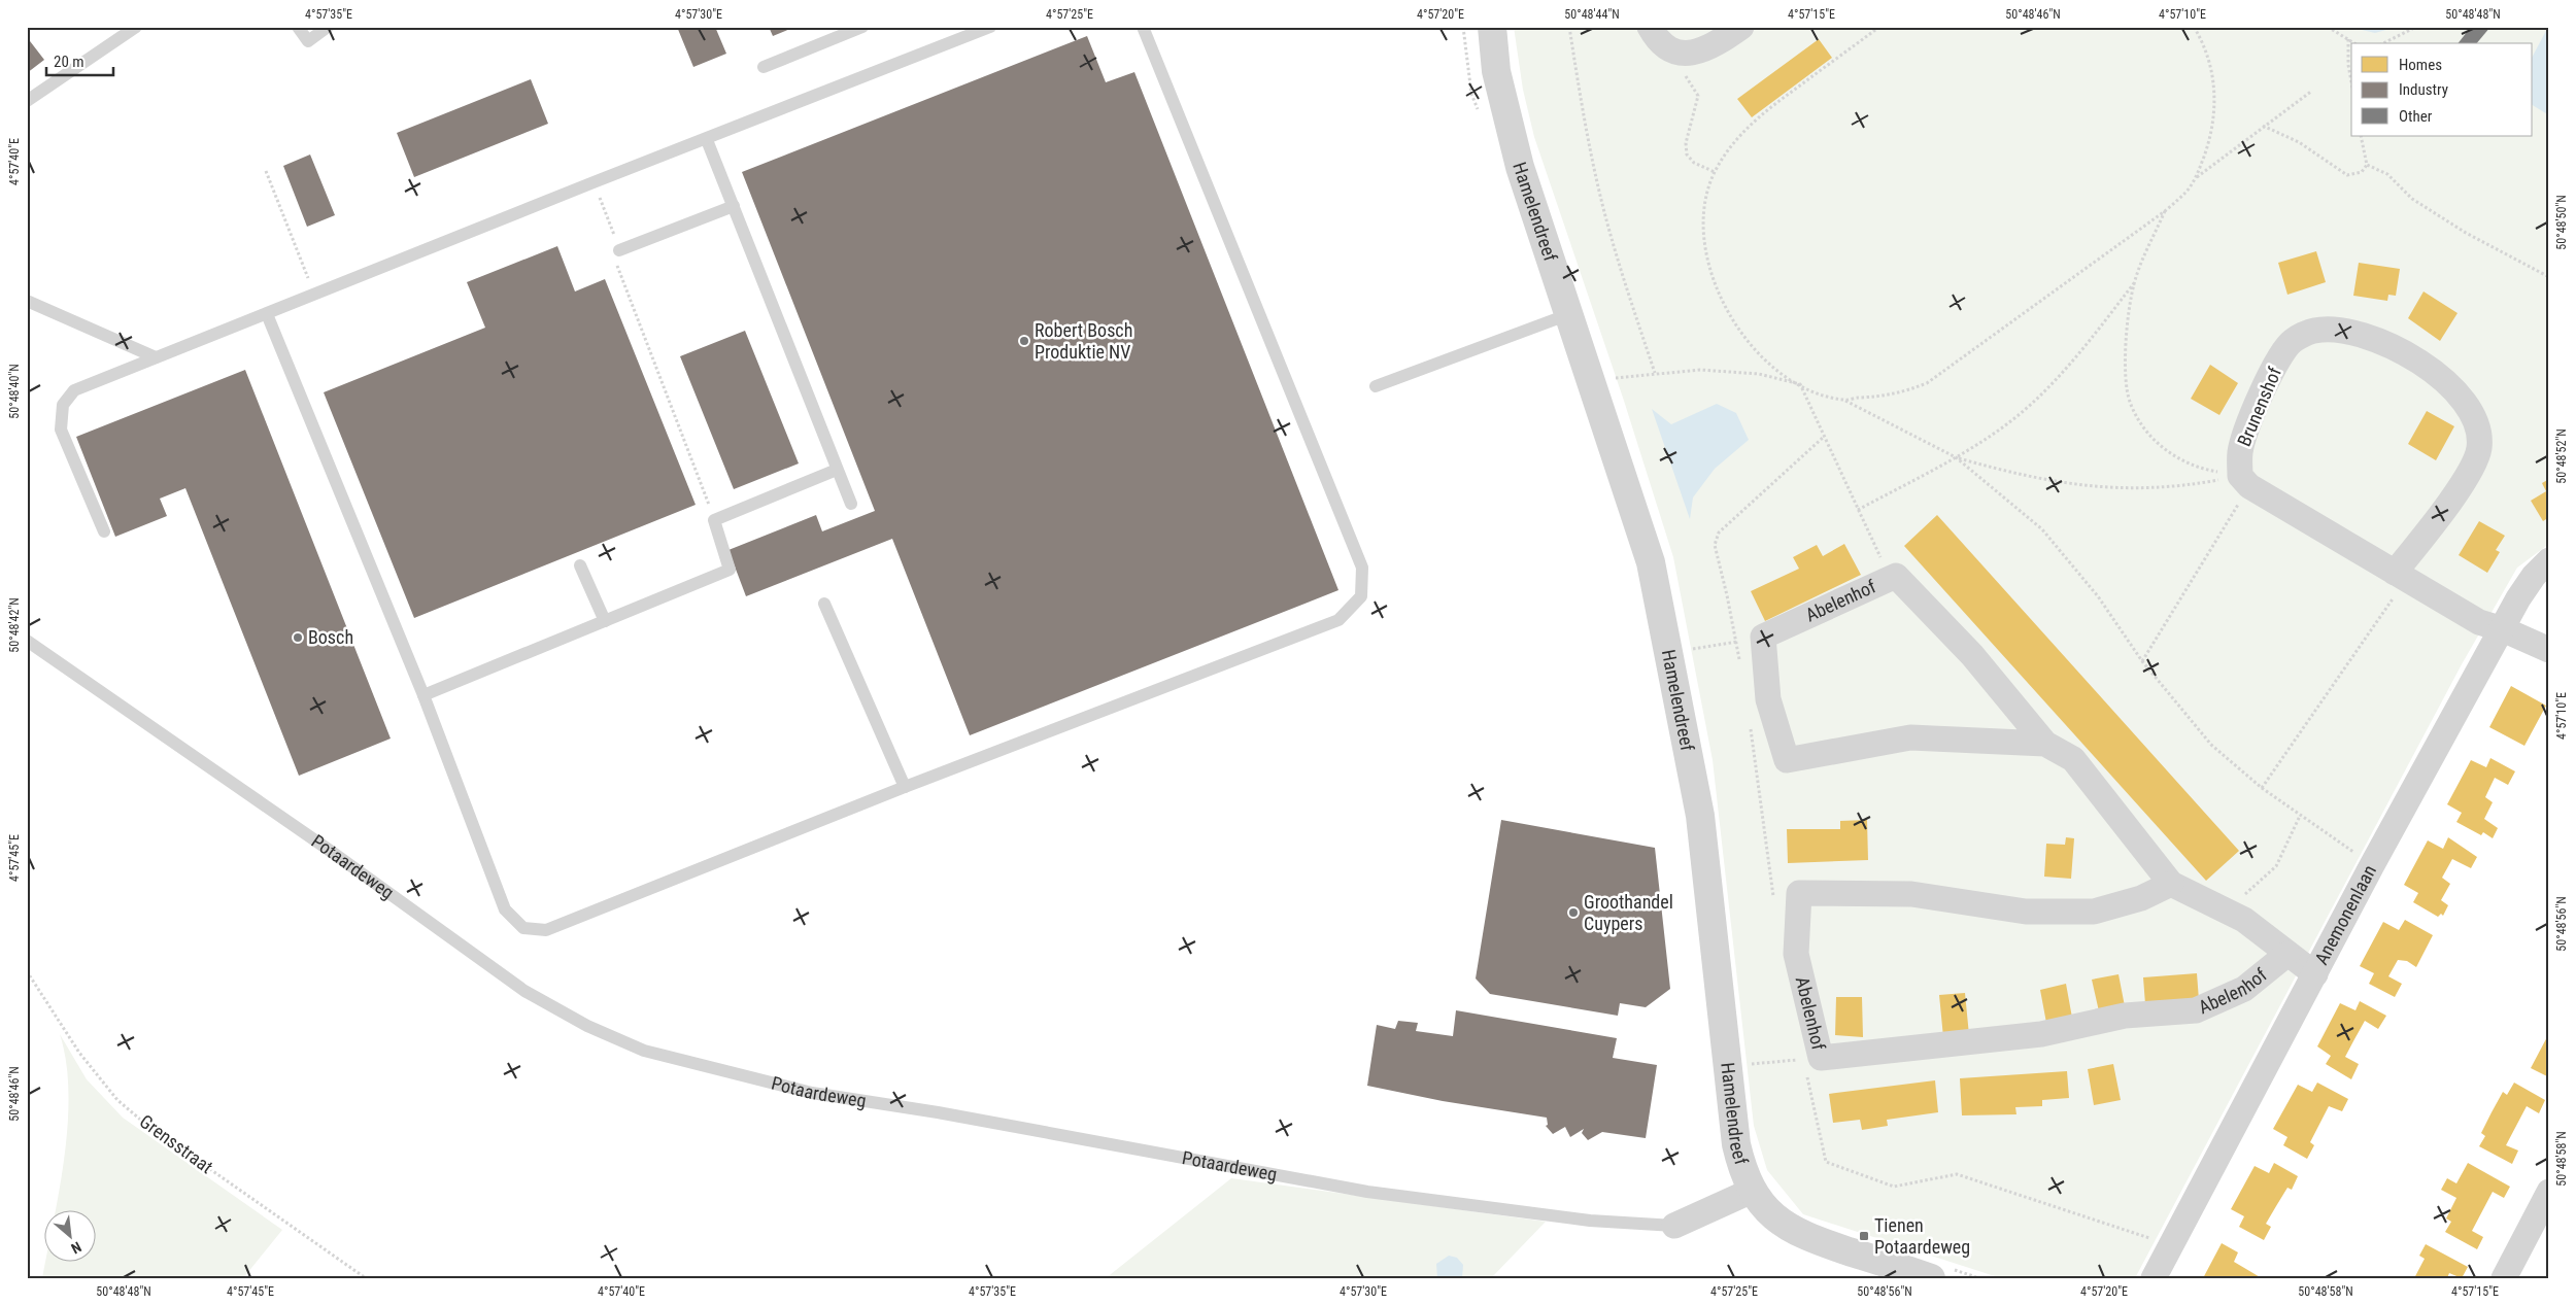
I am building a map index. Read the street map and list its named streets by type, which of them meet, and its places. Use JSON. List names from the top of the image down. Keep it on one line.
{"streets":{"street":["Hamelendreef","Brunenshof","Abelenhof","Potaardeweg","Anemonenlaan"],"path":["Grensstraat"]},"crossings":[["Hamelendreef","Potaardeweg"],["Abelenhof","Anemonenlaan"]],"places":{"other":["Robert Bosch Produktie NV","Bosch","Groothandel Cuypers"],"transit":["Tienen Potaardeweg"]},"legend":["Homes","Industry","Other"],"scale_bar":"20 m","north":"bottom right","coordinates":["4°57'35\"E","4°57'30\"E","4°57'25\"E","4°57'20\"E","50°48'44\"N","4°57'15\"E","50°48'46\"N","4°57'10\"E","50°48'48\"N","4°57'40\"E","50°48'50\"N","50°48'40\"N","50°48'52\"N","50°48'42\"N","4°57'45\"E","50°48'56\"N","50°48'58\"N"]}
